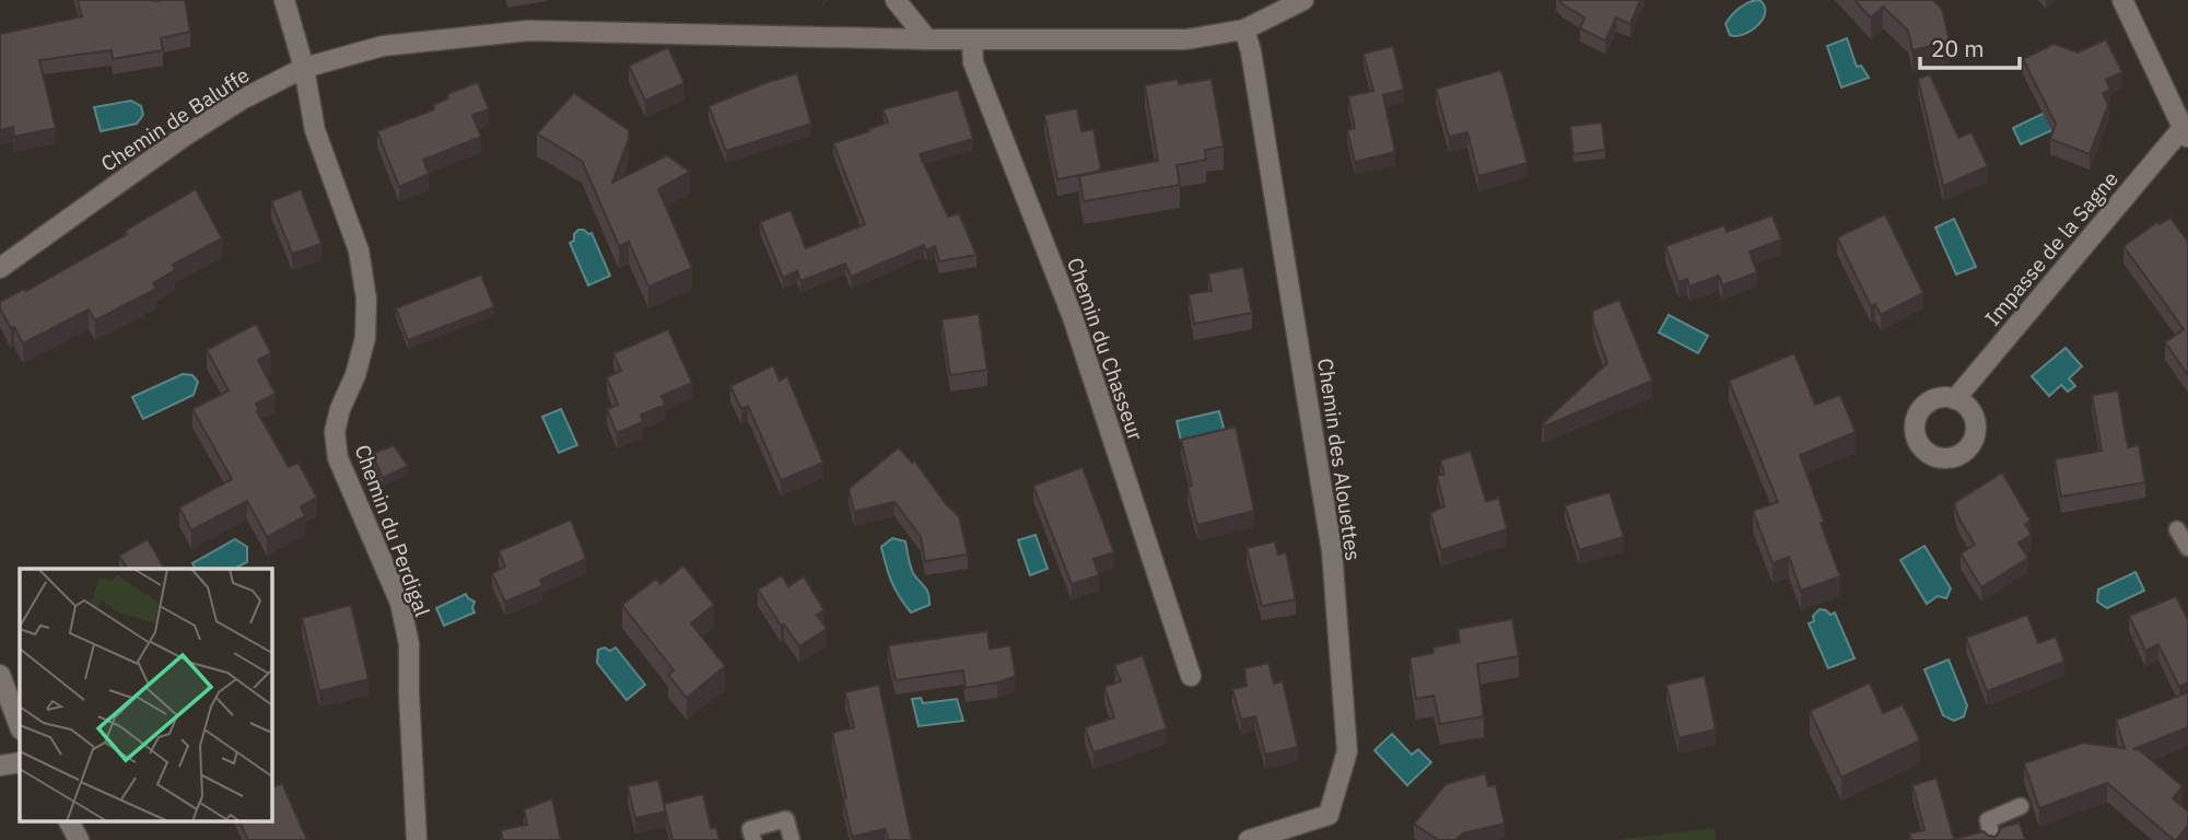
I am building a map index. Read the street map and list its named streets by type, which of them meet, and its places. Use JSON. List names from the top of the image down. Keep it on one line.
{"streets":{"street":["Chemin de Baluffe","Impasse de la Sagne","Chemin du Chasseur","Chemin des Alouettes","Chemin du Perdigal"]},"crossings":[["Chemin de Baluffe","Chemin du Chasseur"],["Chemin de Baluffe","Chemin des Alouettes"],["Chemin de Baluffe","Chemin du Perdigal"]],"scale_bar":"20 m"}
